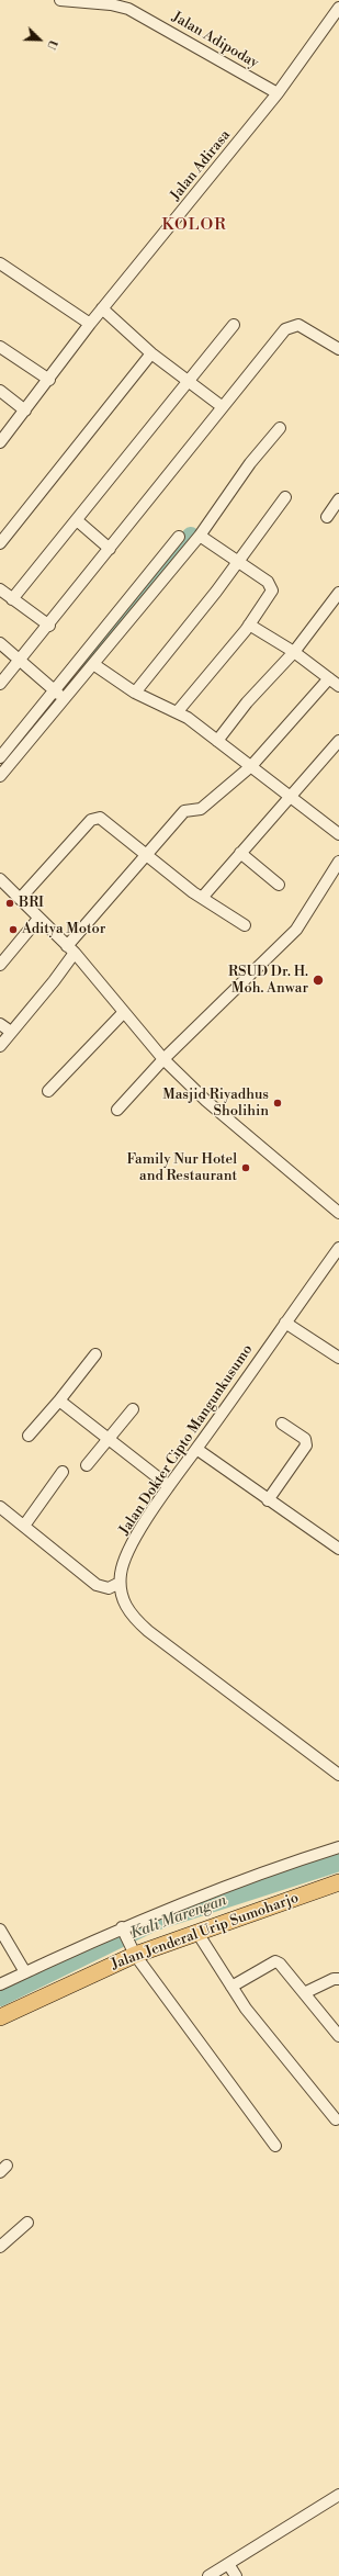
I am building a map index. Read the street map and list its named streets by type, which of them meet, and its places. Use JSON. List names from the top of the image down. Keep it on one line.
{"streets":{"highway":["Jalan Jenderal Urip Sumoharjo"],"street":["Jalan Adipoday","Jalan Adirasa","Jalan Dokter Cipto Mangunkusumo"]},"crossings":[["Jalan Adipoday","Jalan Adirasa"]],"districts":["KOLOR"],"water":["Kali Marengan"],"places":["BRI","Aditya Motor","RSUD Dr. H. Moh. Anwar","Masjid Riyadhus Sholihin","Family Nur Hotel and Restaurant"],"north":"bottom right"}
